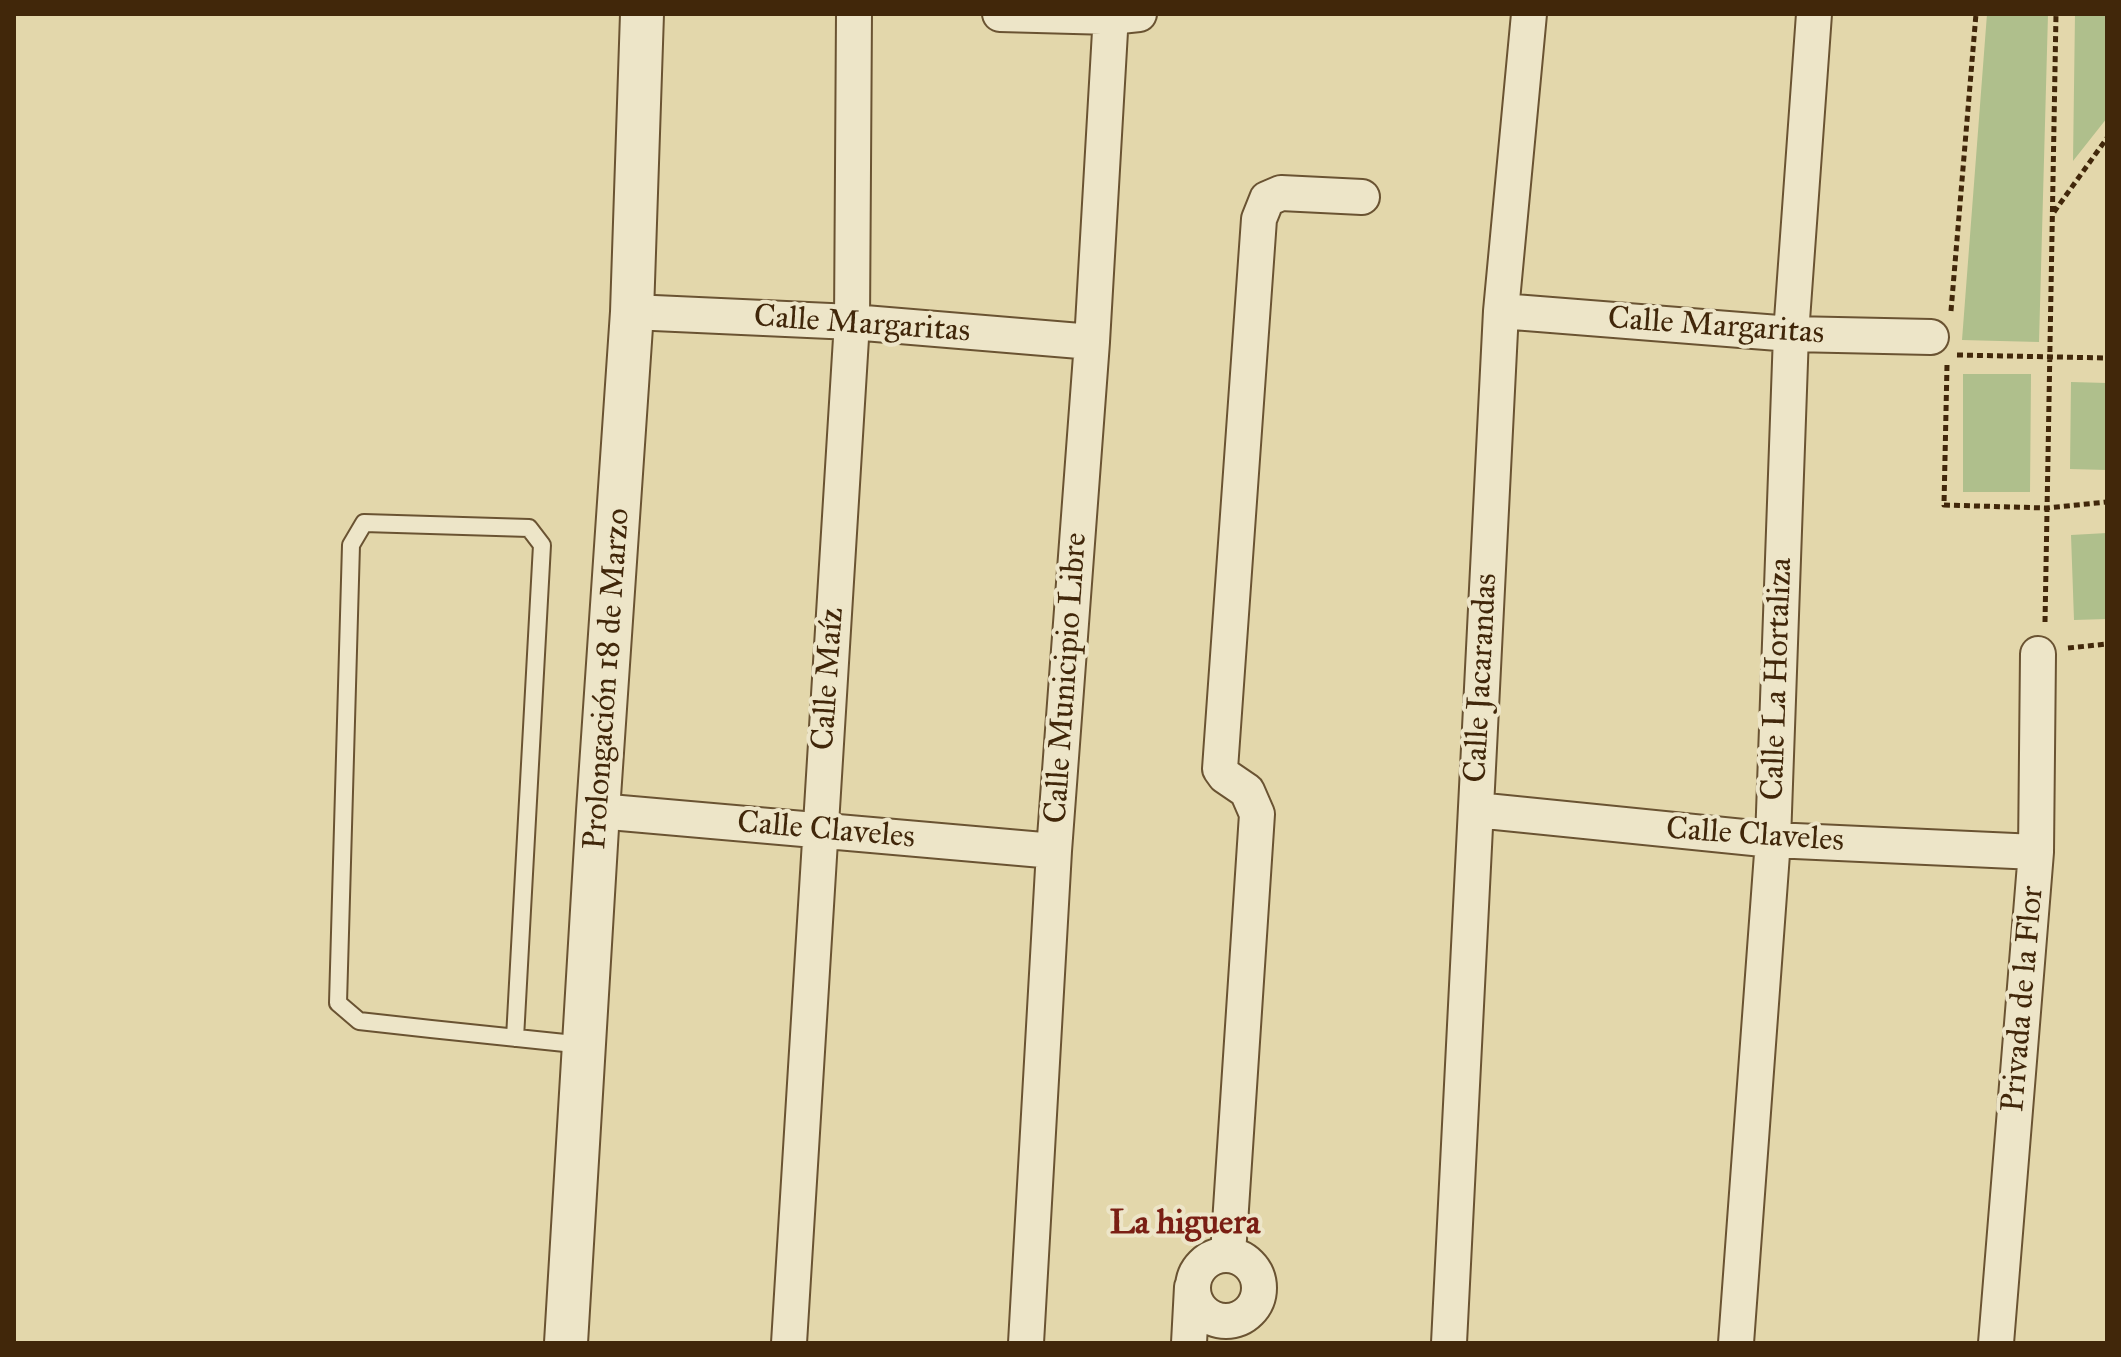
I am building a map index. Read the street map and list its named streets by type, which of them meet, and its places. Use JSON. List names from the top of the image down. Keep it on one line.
{"streets":{"street":["Calle Margaritas","Calle Municipio Libre","Calle Jacarandas","Prolongación 18 de Marzo","Calle Maíz","Calle La Hortaliza","Calle Claveles","Privada de la Flor"]},"crossings":[["Calle Margaritas","Calle Municipio Libre"],["Calle Margaritas","Calle Jacarandas"],["Calle Margaritas","Prolongación 18 de Marzo"],["Calle Margaritas","Calle Maíz"],["Calle Margaritas","Calle La Hortaliza"],["Calle Municipio Libre","Calle Claveles"],["Calle Jacarandas","Calle Claveles"],["Prolongación 18 de Marzo","Calle Claveles"],["Calle Maíz","Calle Claveles"],["Calle La Hortaliza","Calle Claveles"],["Calle Claveles","Privada de la Flor"]],"districts":["La higuera"]}
